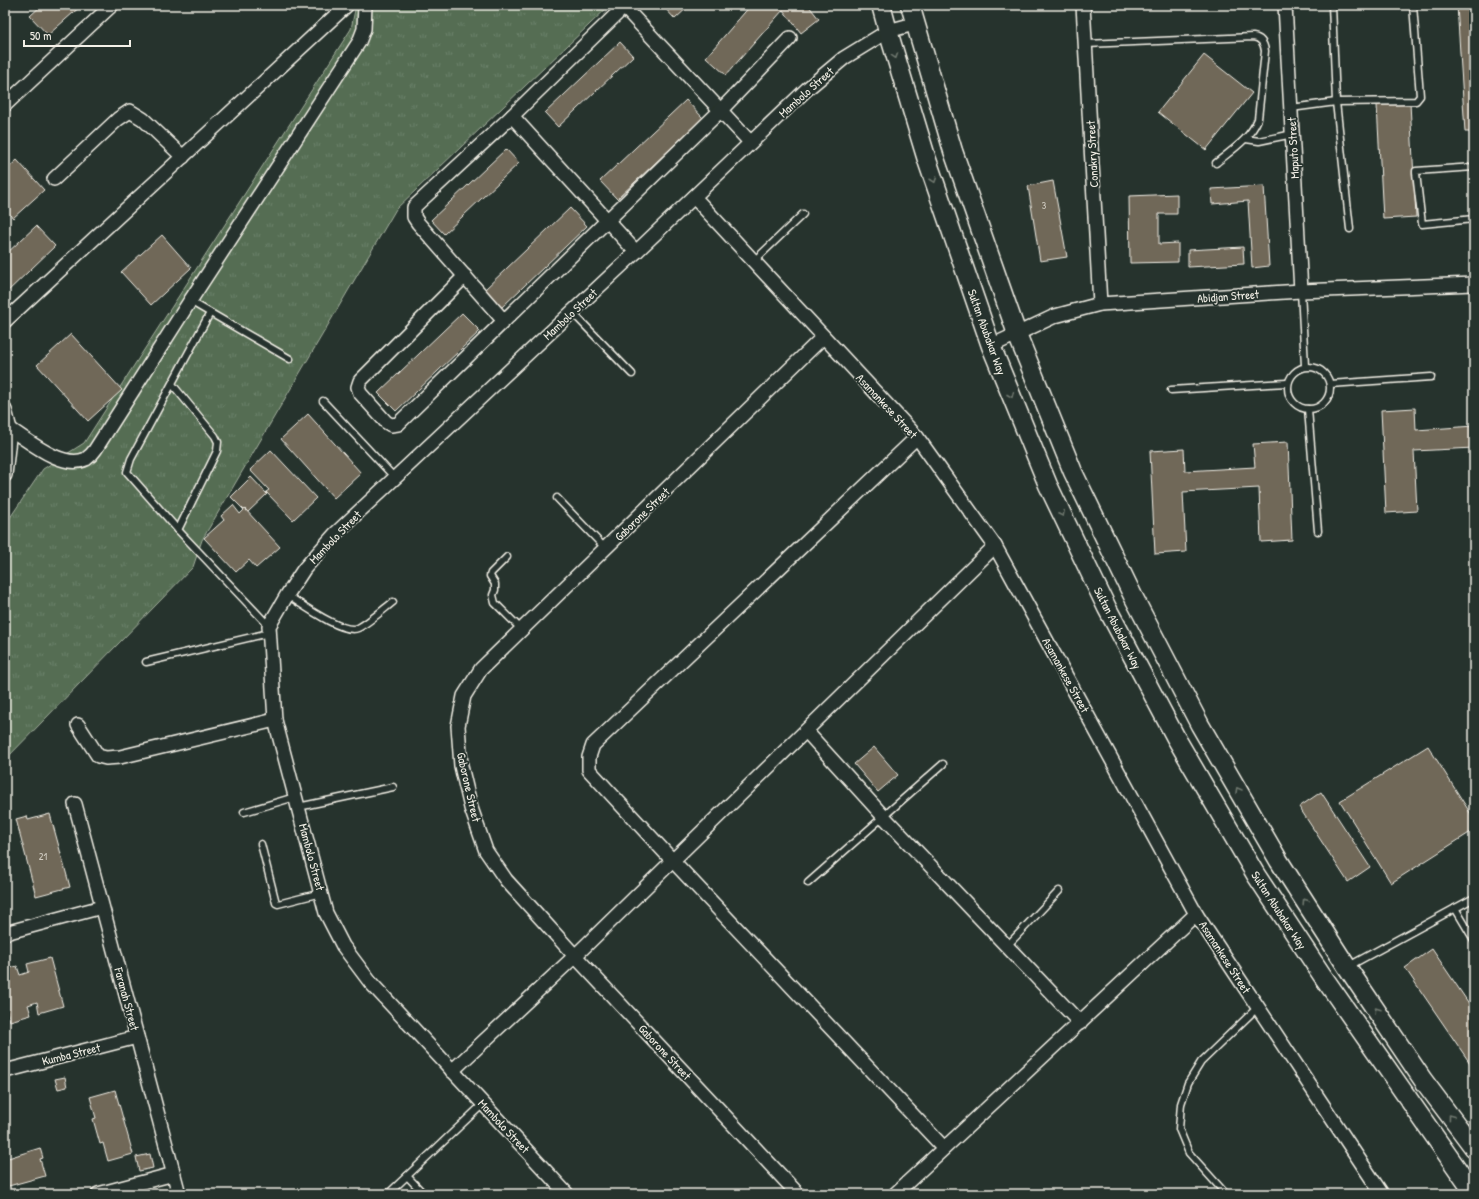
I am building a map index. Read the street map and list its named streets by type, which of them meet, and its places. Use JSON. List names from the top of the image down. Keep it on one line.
{"streets":{"main road":["Sultan Abubakar Way"],"street":["Mambolo Street","Maputo Street","Conakry Street","Abidjan Street","Asamankese Street","Gaborone Street","Faranah Street","Kumba Street"]},"crossings":[["Mambolo Street","Sultan Abubakar Way"],["Mambolo Street","Asamankese Street"],["Maputo Street","Abidjan Street"],["Conakry Street","Abidjan Street"],["Abidjan Street","Sultan Abubakar Way"],["Asamankese Street","Gaborone Street"],["Faranah Street","Kumba Street"]],"house_numbers":["3","21"],"scale_bar":"50 m"}
